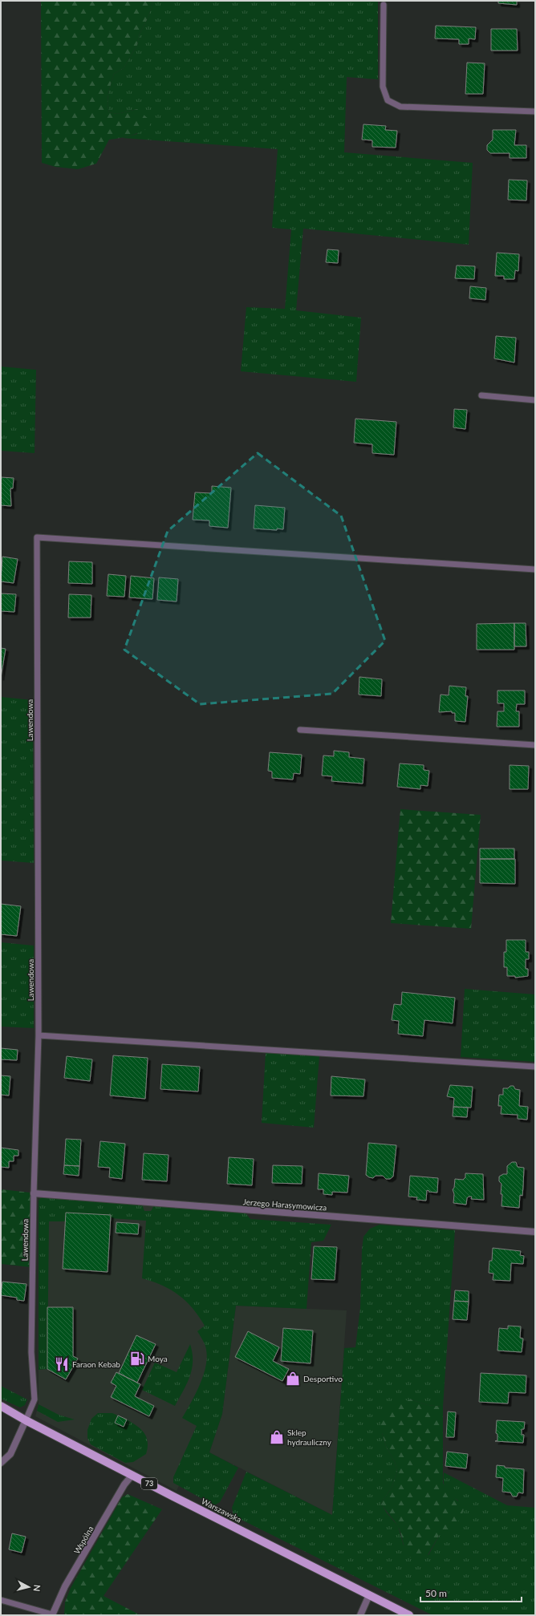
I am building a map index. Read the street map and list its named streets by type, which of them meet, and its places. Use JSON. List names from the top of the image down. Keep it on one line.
{"streets":{"main road":["73","Warszawska"],"street":["Jerzego Harasymowicza","Wspólna"],"lane":["Lawendowa"]},"crossings":[["Lawendowa","Jerzego Harasymowicza"],["Lawendowa","73"],["Lawendowa","Warszawska"],["73","Warszawska"],["Warszawska","Wspólna"]],"places":{"fuel station":["Moya"],"restaurant":["Faraon Kebab"],"shop":["Desportivo","Sklep hydrauliczny"]},"scale_bar":"50 m","north":"right"}
